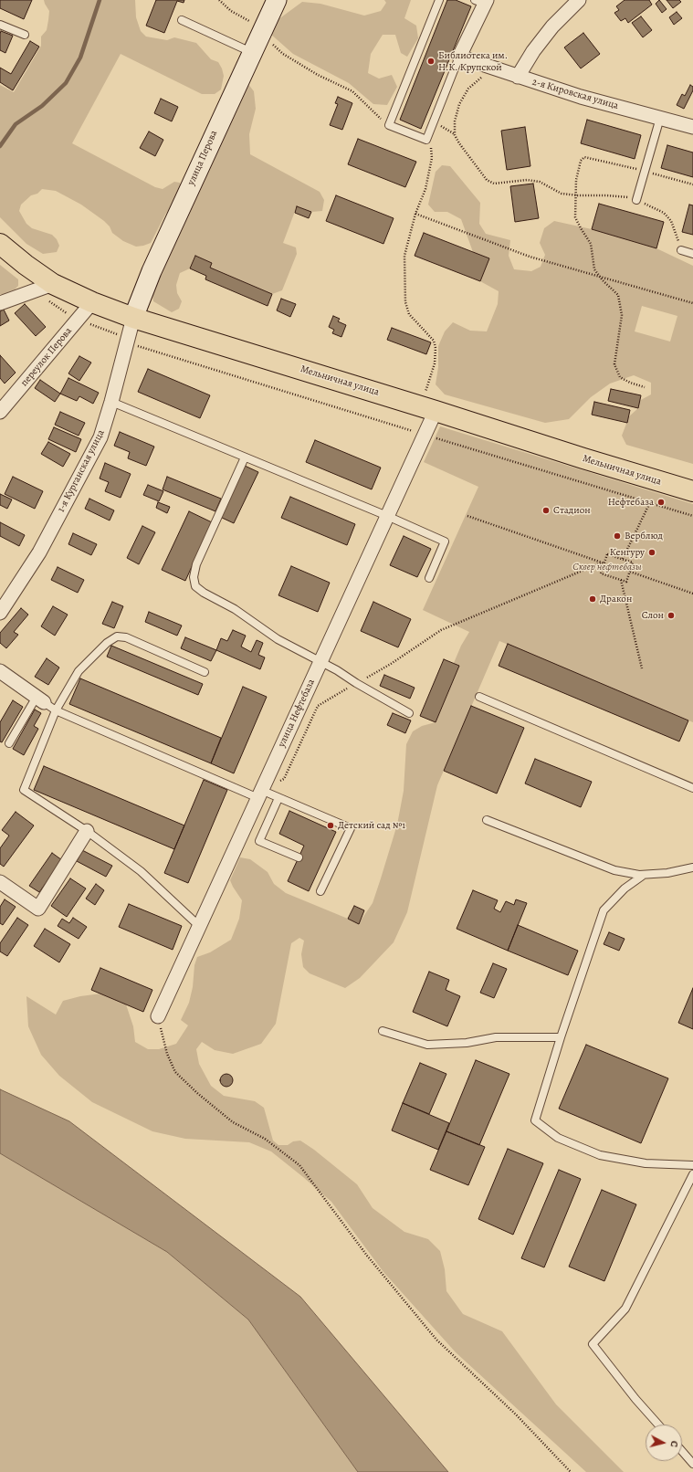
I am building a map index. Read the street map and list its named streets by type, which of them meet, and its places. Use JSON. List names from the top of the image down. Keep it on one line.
{"streets":{"main road":["Мельничная улица"],"street":["2-я Кировская улица","улица Перова","переулок Перова","1-я Курганская улица","улица Нефтебаза"]},"crossings":[["улица Перова","Мельничная улица"],["улица Перова","1-я Курганская улица"],["переулок Перова","Мельничная улица"],["Мельничная улица","1-я Курганская улица"],["Мельничная улица","улица Нефтебаза"]],"parks":["Сквер нефтебазы"],"places":["Библиотека им. Н.К. Крупской","Нефтебаза","Стадион","Верблюд","Кенгуру","Дракон","Слон","Детский сад №1"],"north":"right"}
